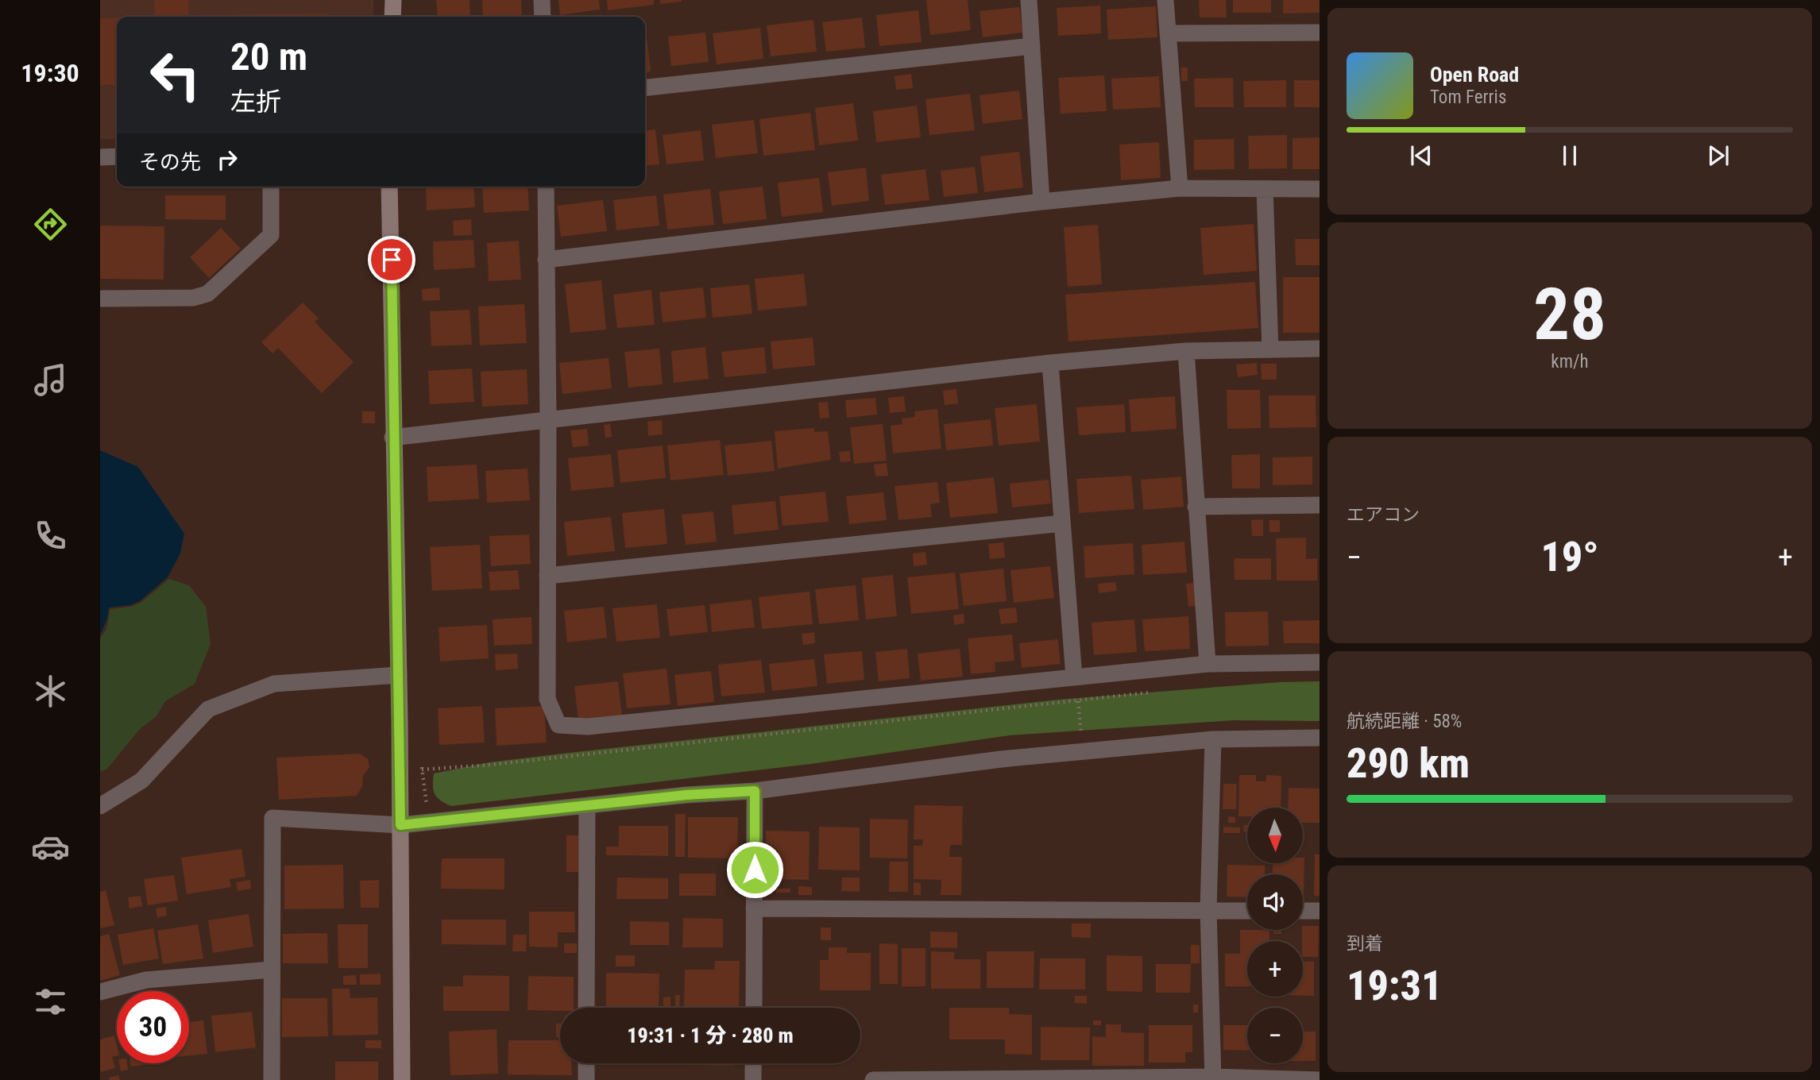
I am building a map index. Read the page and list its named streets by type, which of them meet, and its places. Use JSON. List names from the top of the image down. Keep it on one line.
{"north":"bottom","page":{"tabs":"19:30","turn":["20 m","左折"],"song":["Open Road","Tom Ferris"],"then":"その先","tile":[["28","km/h"],"エアコン",["航続距離 · 58%","290 km"],["到着","19:31"]],"heat":["−","19°","+"],"map_buttons":["+","−"],"limit":"30","trip":"19:31 · 1 分 · 280 m"}}
